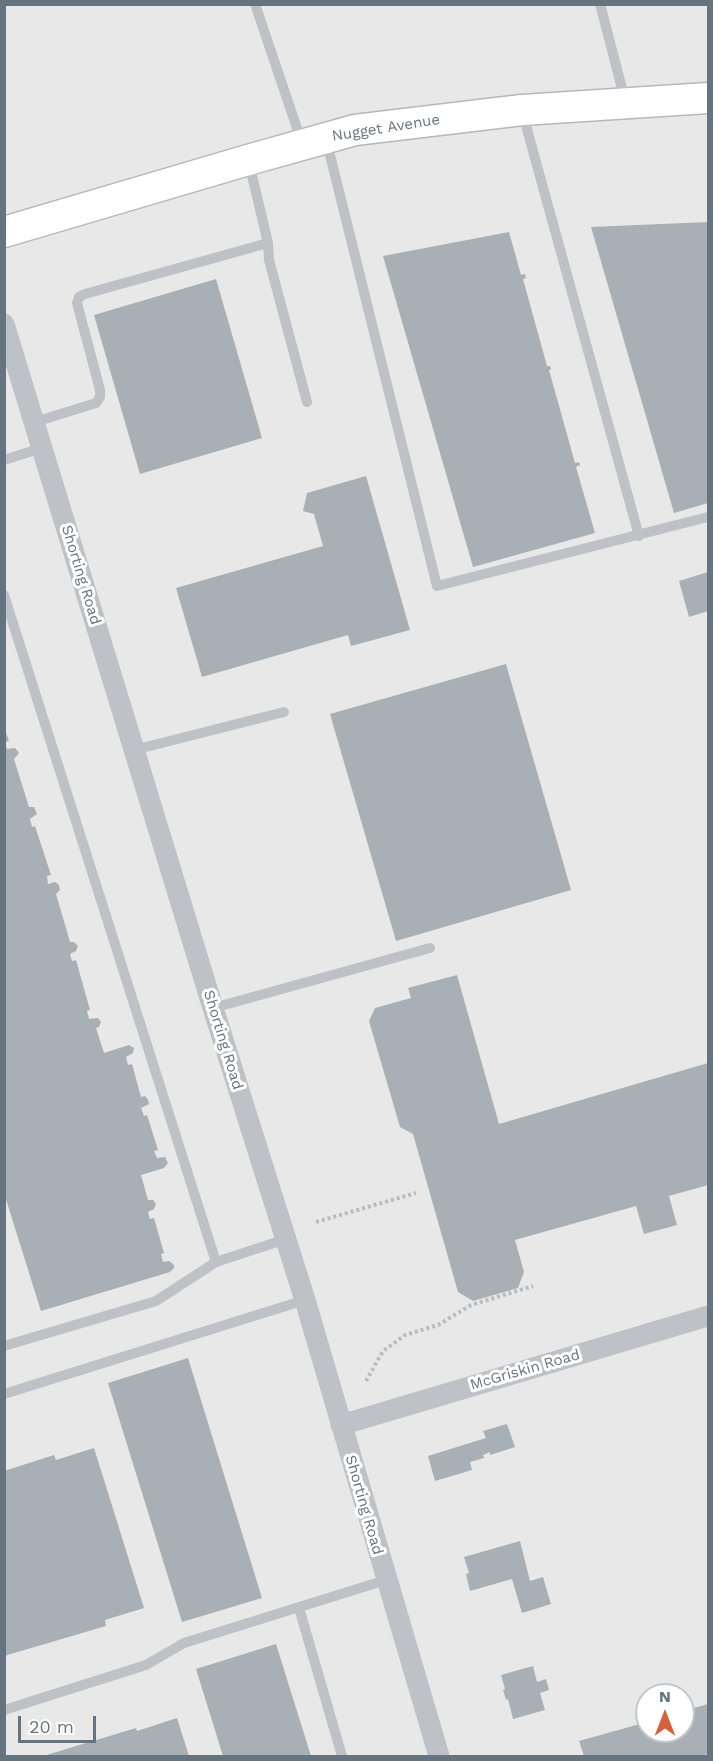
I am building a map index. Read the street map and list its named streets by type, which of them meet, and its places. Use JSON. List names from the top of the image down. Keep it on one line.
{"streets":{"street":["Nugget Avenue","Shorting Road","McGriskin Road"]},"crossings":[["Shorting Road","McGriskin Road"]],"scale_bar":"20 m","north":"top"}
